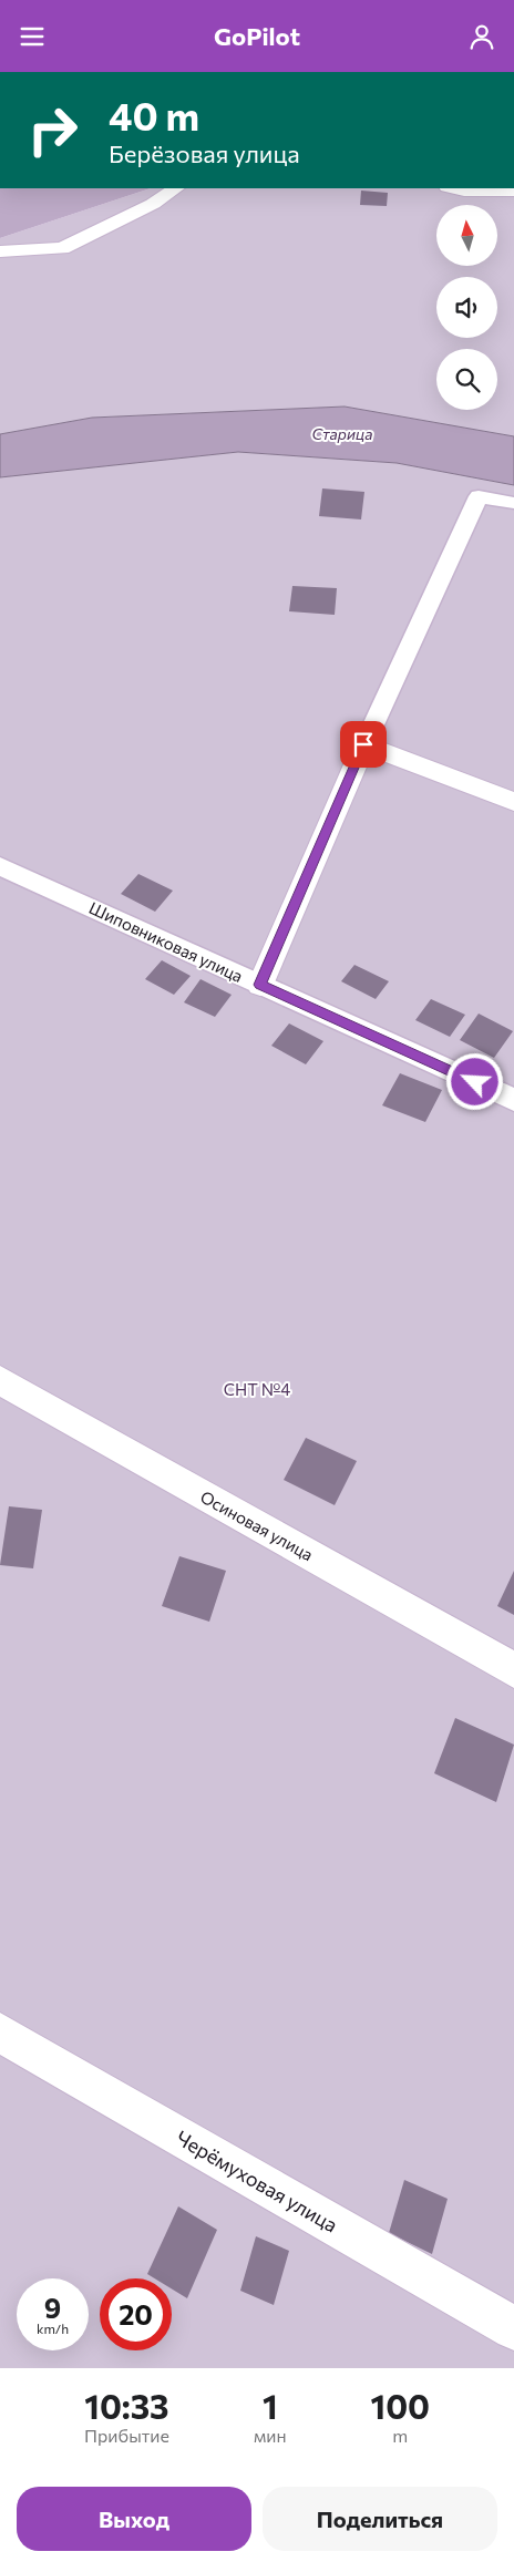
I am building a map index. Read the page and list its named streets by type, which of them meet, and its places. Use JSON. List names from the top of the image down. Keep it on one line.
{"streets":{"street":["Осиновая улица","Черёмуховая улица"],"lane":["Шиповниковая улица"]},"water":["Старица"],"parks":["СНТ №4"],"north":"top","page":{"header":"GoPilot","turn":["40 m","Берёзовая улица"],"speed":"9 km/h","limit":"20","eta":["10:33","Прибытие","1","мин","100","m"],"buttons":["Выход","Поделиться"]}}
